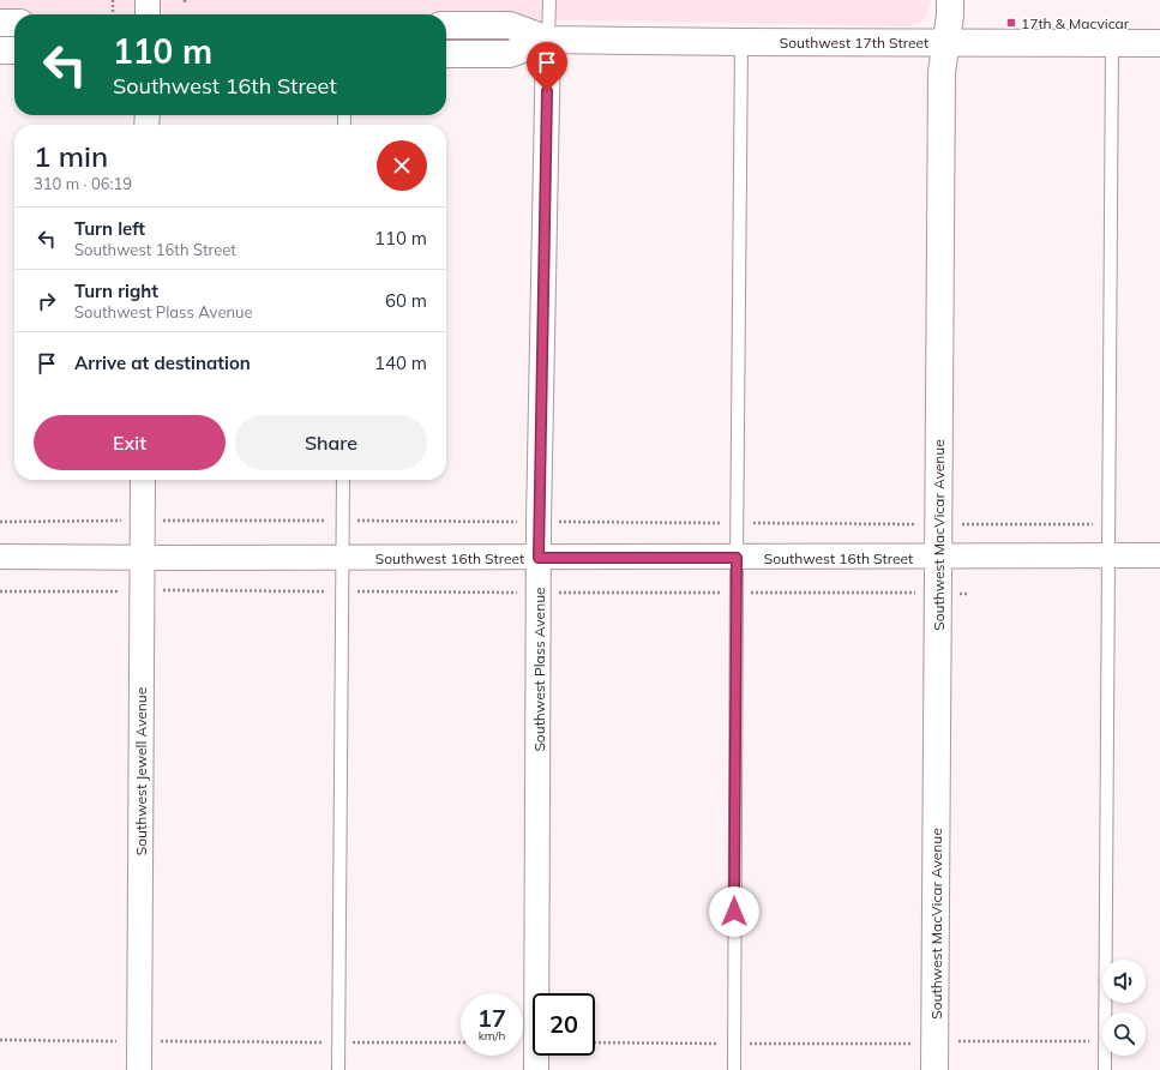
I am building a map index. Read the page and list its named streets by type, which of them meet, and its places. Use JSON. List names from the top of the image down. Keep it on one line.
{"streets":{"street":["Southwest 17th Street","Southwest MacVicar Avenue","Southwest 16th Street","Southwest Plass Avenue","Southwest Jewell Avenue"]},"crossings":[["Southwest 17th Street","Southwest MacVicar Avenue"],["Southwest 17th Street","Southwest Plass Avenue"],["Southwest MacVicar Avenue","Southwest 16th Street"],["Southwest 16th Street","Southwest Plass Avenue"],["Southwest 16th Street","Southwest Jewell Avenue"]],"places":{"transit":["17th & Macvicar"]},"page":{"turn":["110 m","Southwest 16th Street"],"heading":["1 min","310 m · 06:19"],"list":[{"name":"Turn left","note":"Southwest 16th Street","value":"110 m"},{"name":"Turn right","note":"Southwest Plass Avenue","value":"60 m"},{"name":"Arrive at destination","value":"140 m"}],"buttons":["Exit","Share"],"speed":"17 km/h","limit":"20"}}
